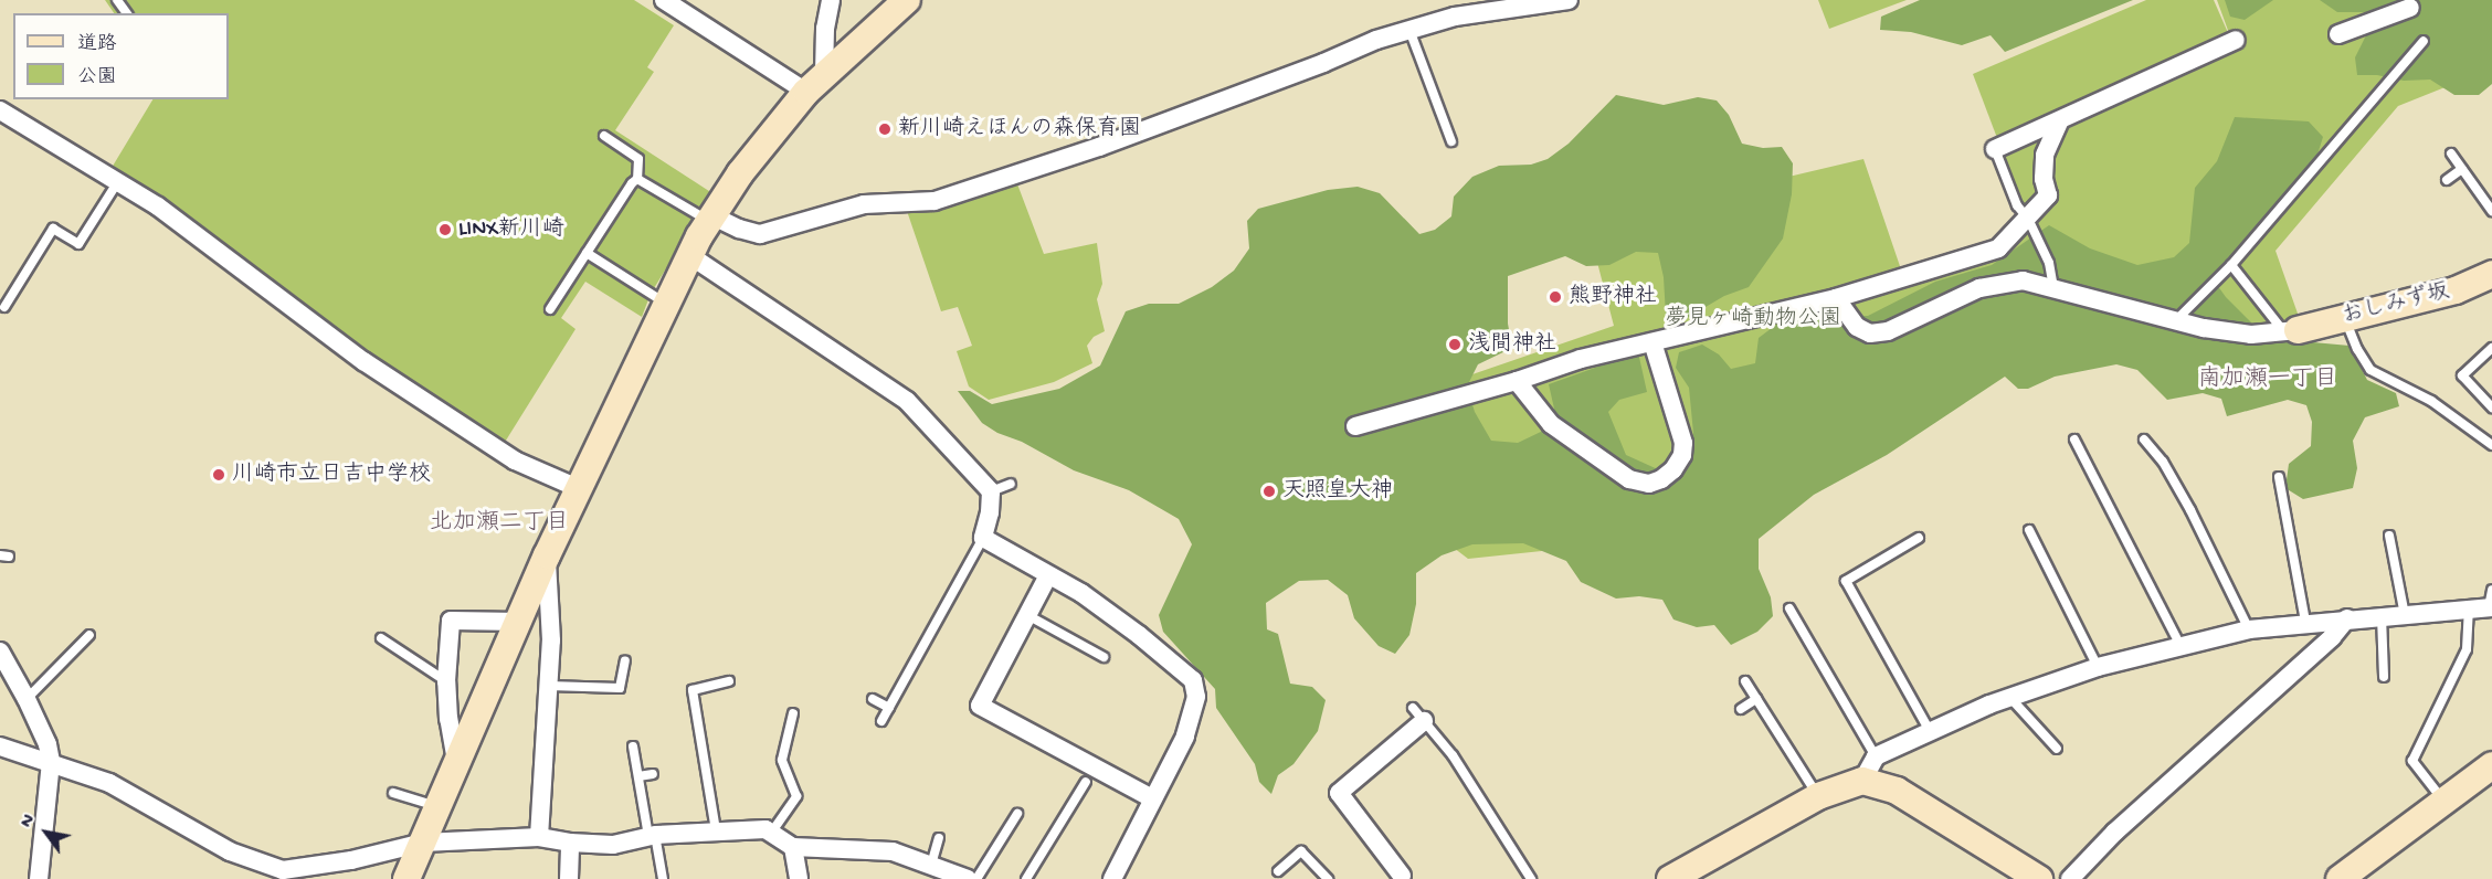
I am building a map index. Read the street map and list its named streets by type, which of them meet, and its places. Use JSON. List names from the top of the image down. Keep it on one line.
{"streets":{"street":["おしみず坂"]},"districts":["南加瀬一丁目","北加瀬二丁目"],"parks":["夢見ヶ崎動物公園"],"places":["新川崎えほんの森保育園","LINX新川崎","熊野神社","浅間神社","川崎市立日吉中学校","天照皇大神"],"legend":["道路","公園"],"north":"top left"}
